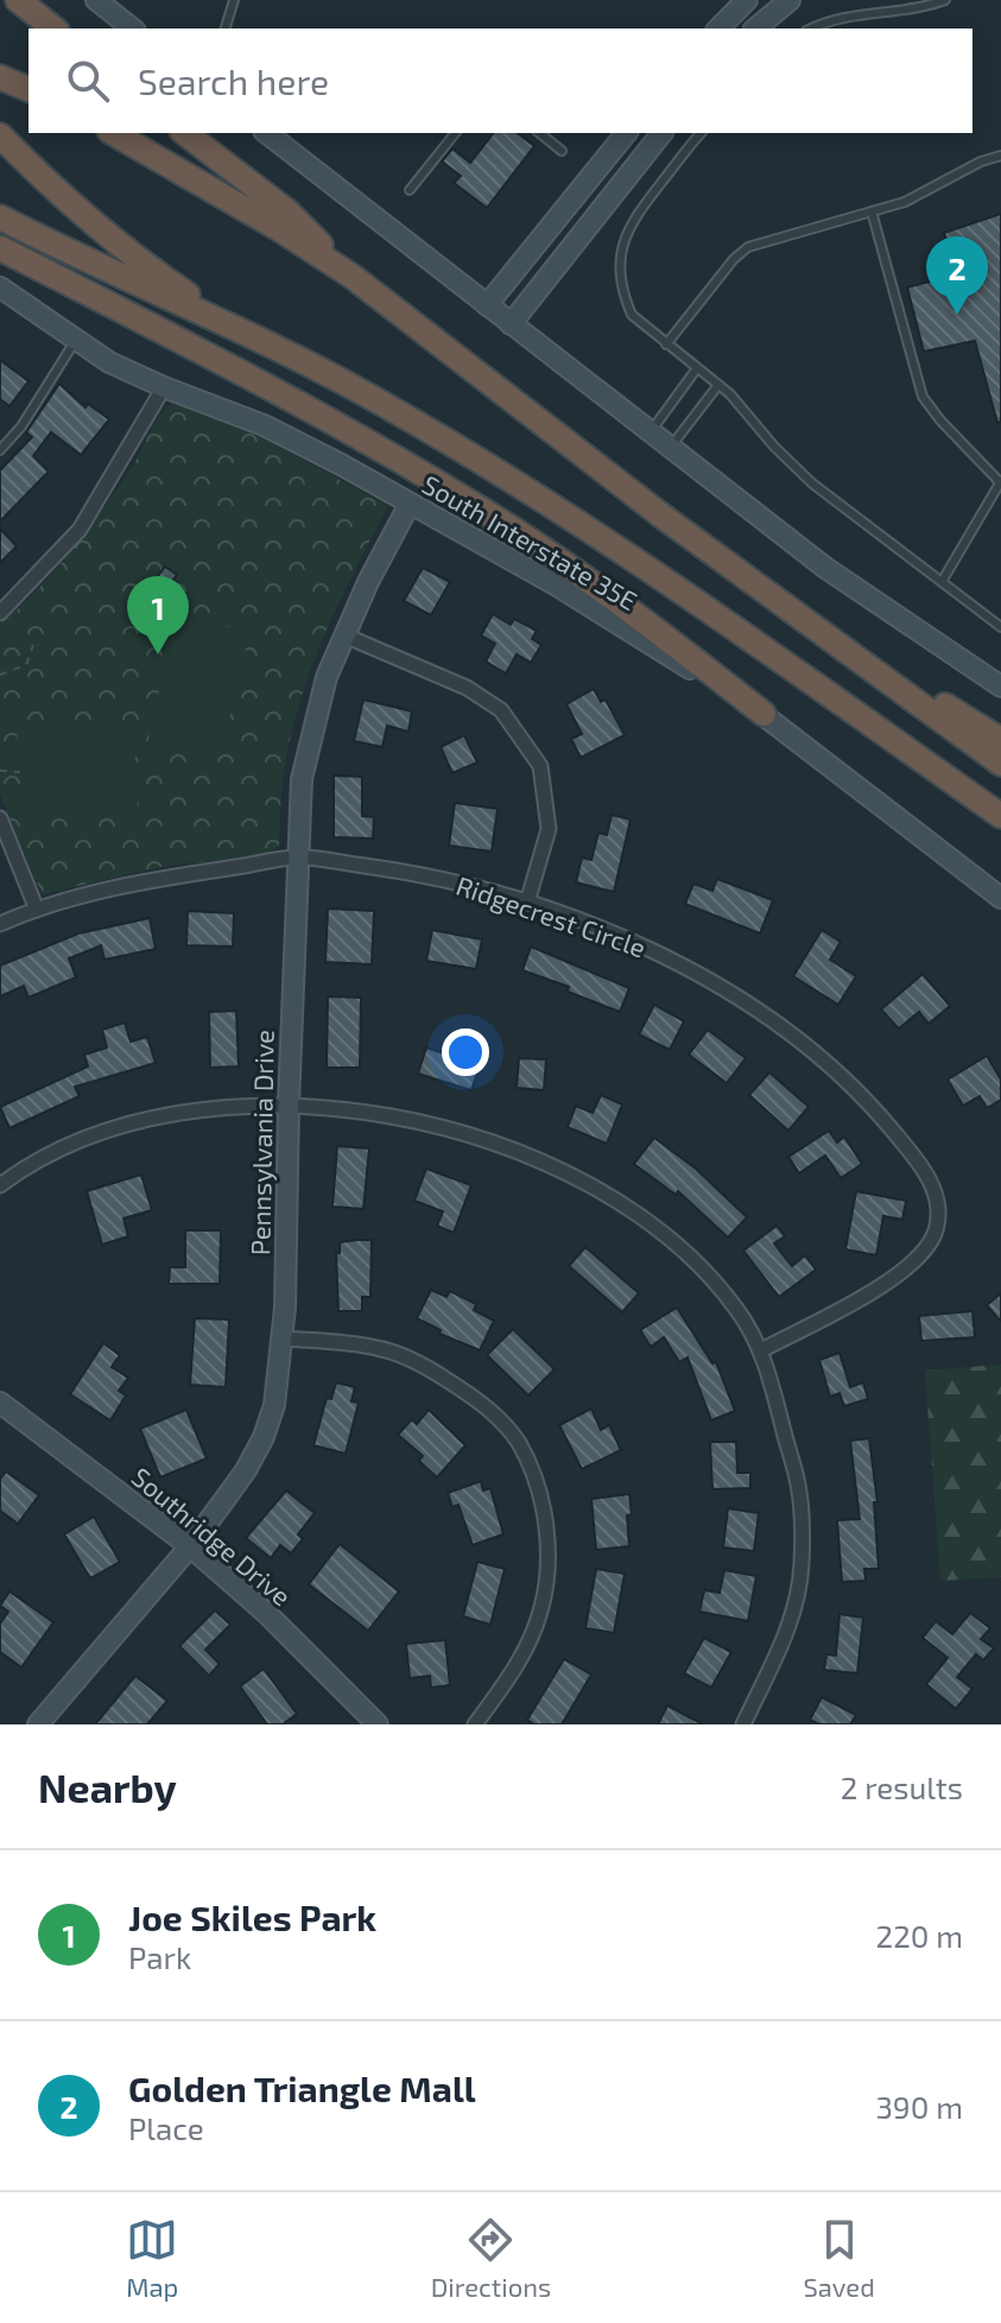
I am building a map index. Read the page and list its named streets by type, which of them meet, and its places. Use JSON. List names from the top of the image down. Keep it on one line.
{"streets":{"street":["South Interstate 35E","Ridgecrest Circle","Pennsylvania Drive","Southridge Drive"]},"crossings":[["South Interstate 35E","Pennsylvania Drive"],["Ridgecrest Circle","Pennsylvania Drive"],["Pennsylvania Drive","Southridge Drive"]],"page":{"search":"Search here","pins":["2","1"],"heading":["Nearby","2 results"],"list":[{"mark":"1","name":"Joe Skiles Park","note":"Park","value":"220 m"},{"mark":"2","name":"Golden Triangle Mall","note":"Place","value":"390 m"}],"nav":["Map","Directions","Saved"]}}
